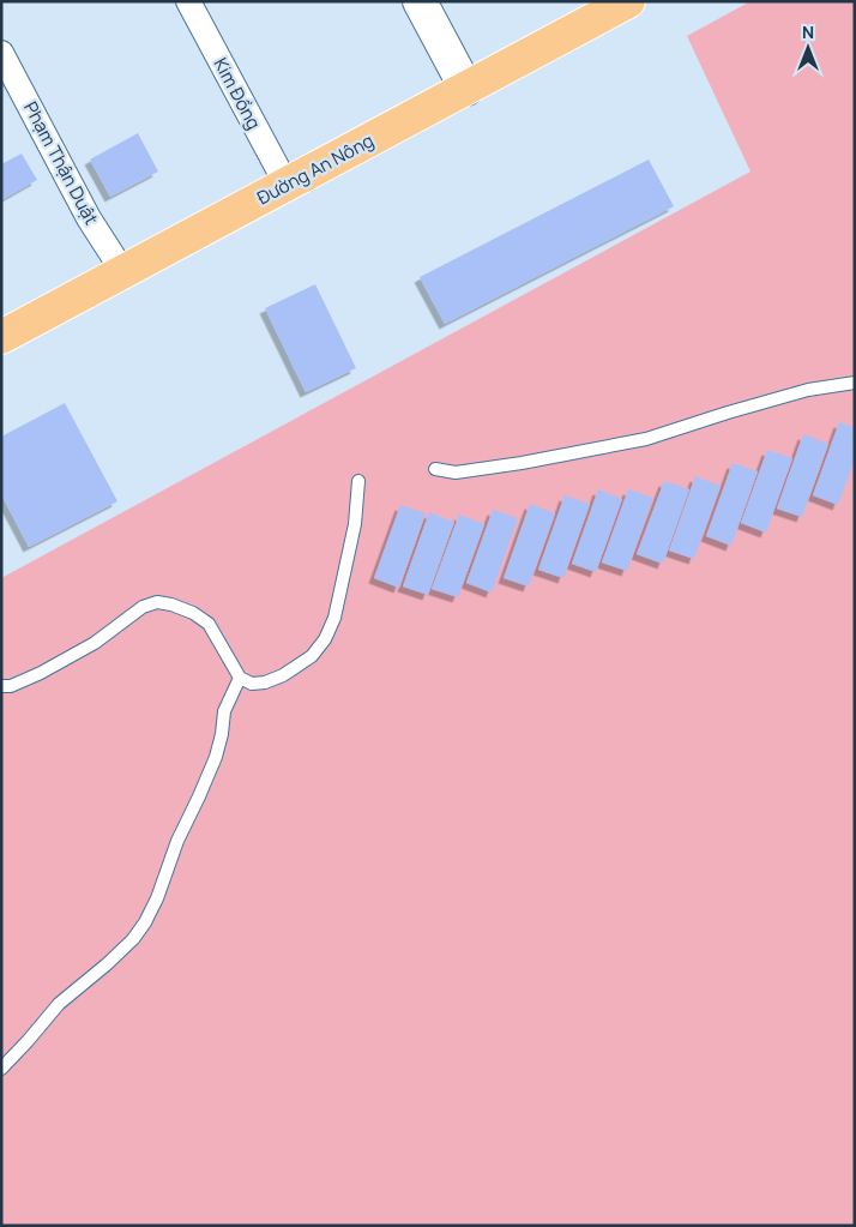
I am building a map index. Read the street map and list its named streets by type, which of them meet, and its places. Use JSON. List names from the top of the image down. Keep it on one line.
{"streets":{"main road":["Đường An Nông"],"street":["Kim Đồng","Phạm Thận Duật"]},"crossings":[["Kim Đồng","Đường An Nông"],["Phạm Thận Duật","Đường An Nông"]],"north":"top"}
